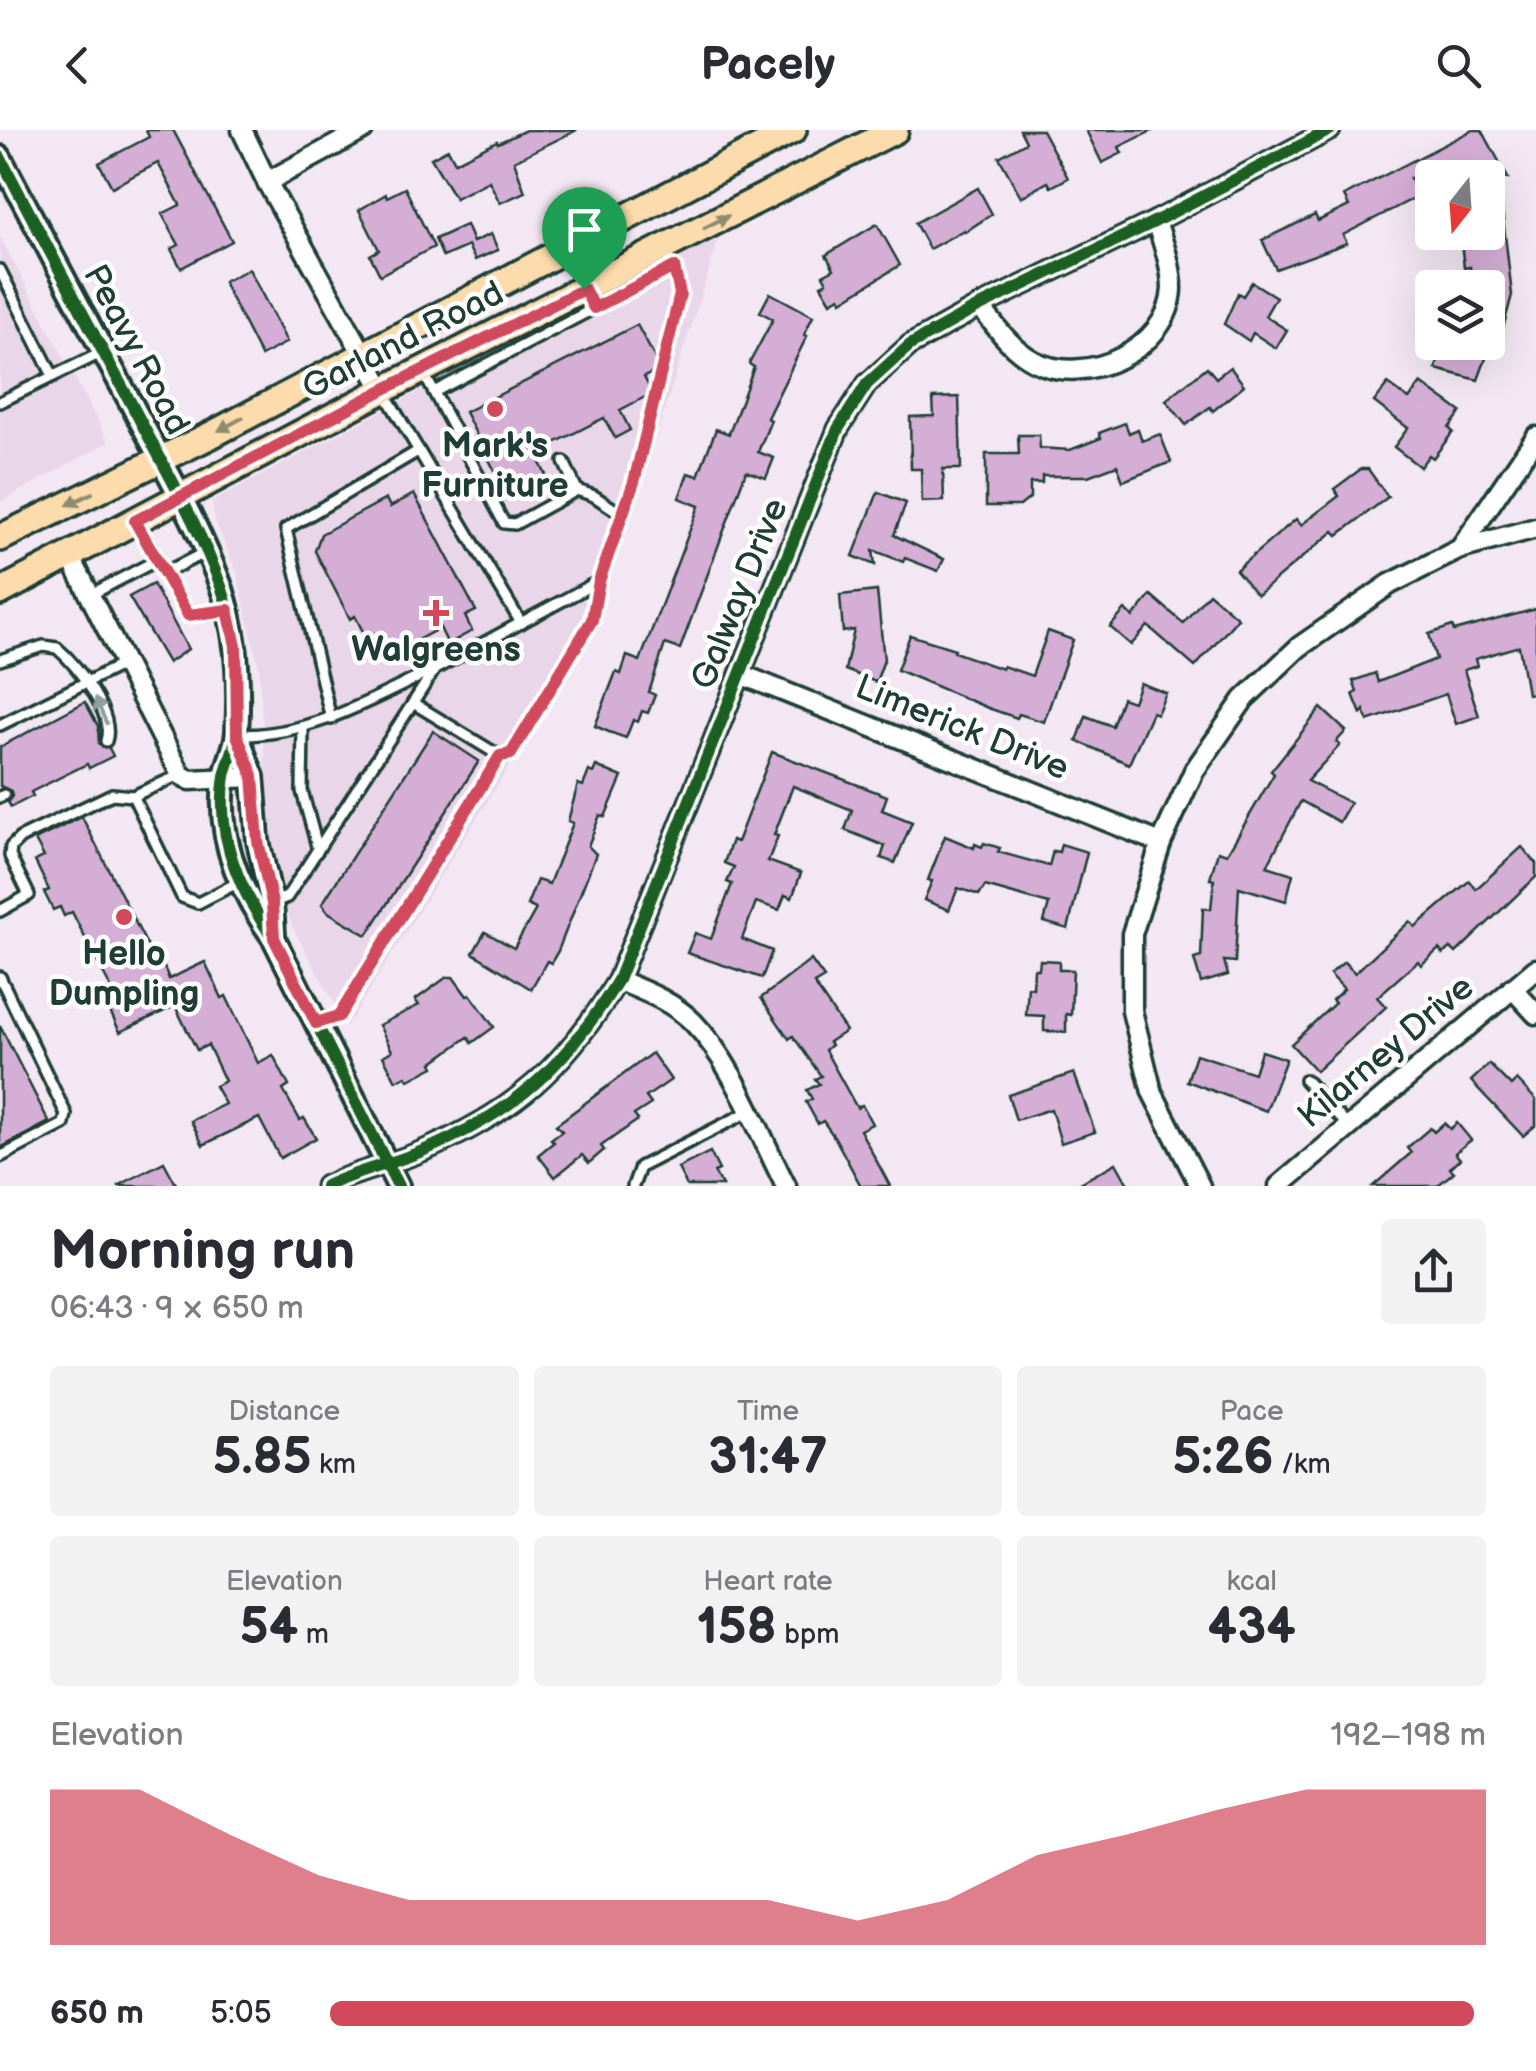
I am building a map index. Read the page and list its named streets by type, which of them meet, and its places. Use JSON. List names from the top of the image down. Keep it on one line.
{"streets":{"main road":["Garland Road"],"street":["Peavy Road","Galway Drive","Limerick Drive","Kilarney Drive"]},"crossings":[["Garland Road","Peavy Road"],["Peavy Road","Galway Drive"],["Galway Drive","Limerick Drive"]],"places":{"other":["Mark's Furniture","Hello Dumpling"],"health":["Walgreens"]},"north":"bottom","page":{"header":"Pacely","heading":["Morning run","06:43 · 9 × 650 m"],"stats":[["Distance","5.85 km"],["Time","31:47"],["Pace","5:26 /km"],["Elevation","54 m"],["Heart rate","158 bpm"],["kcal","434"]],"chart":["Elevation","192–198 m"],"list":[{"name":"650 m","note":"5:05"}]}}
